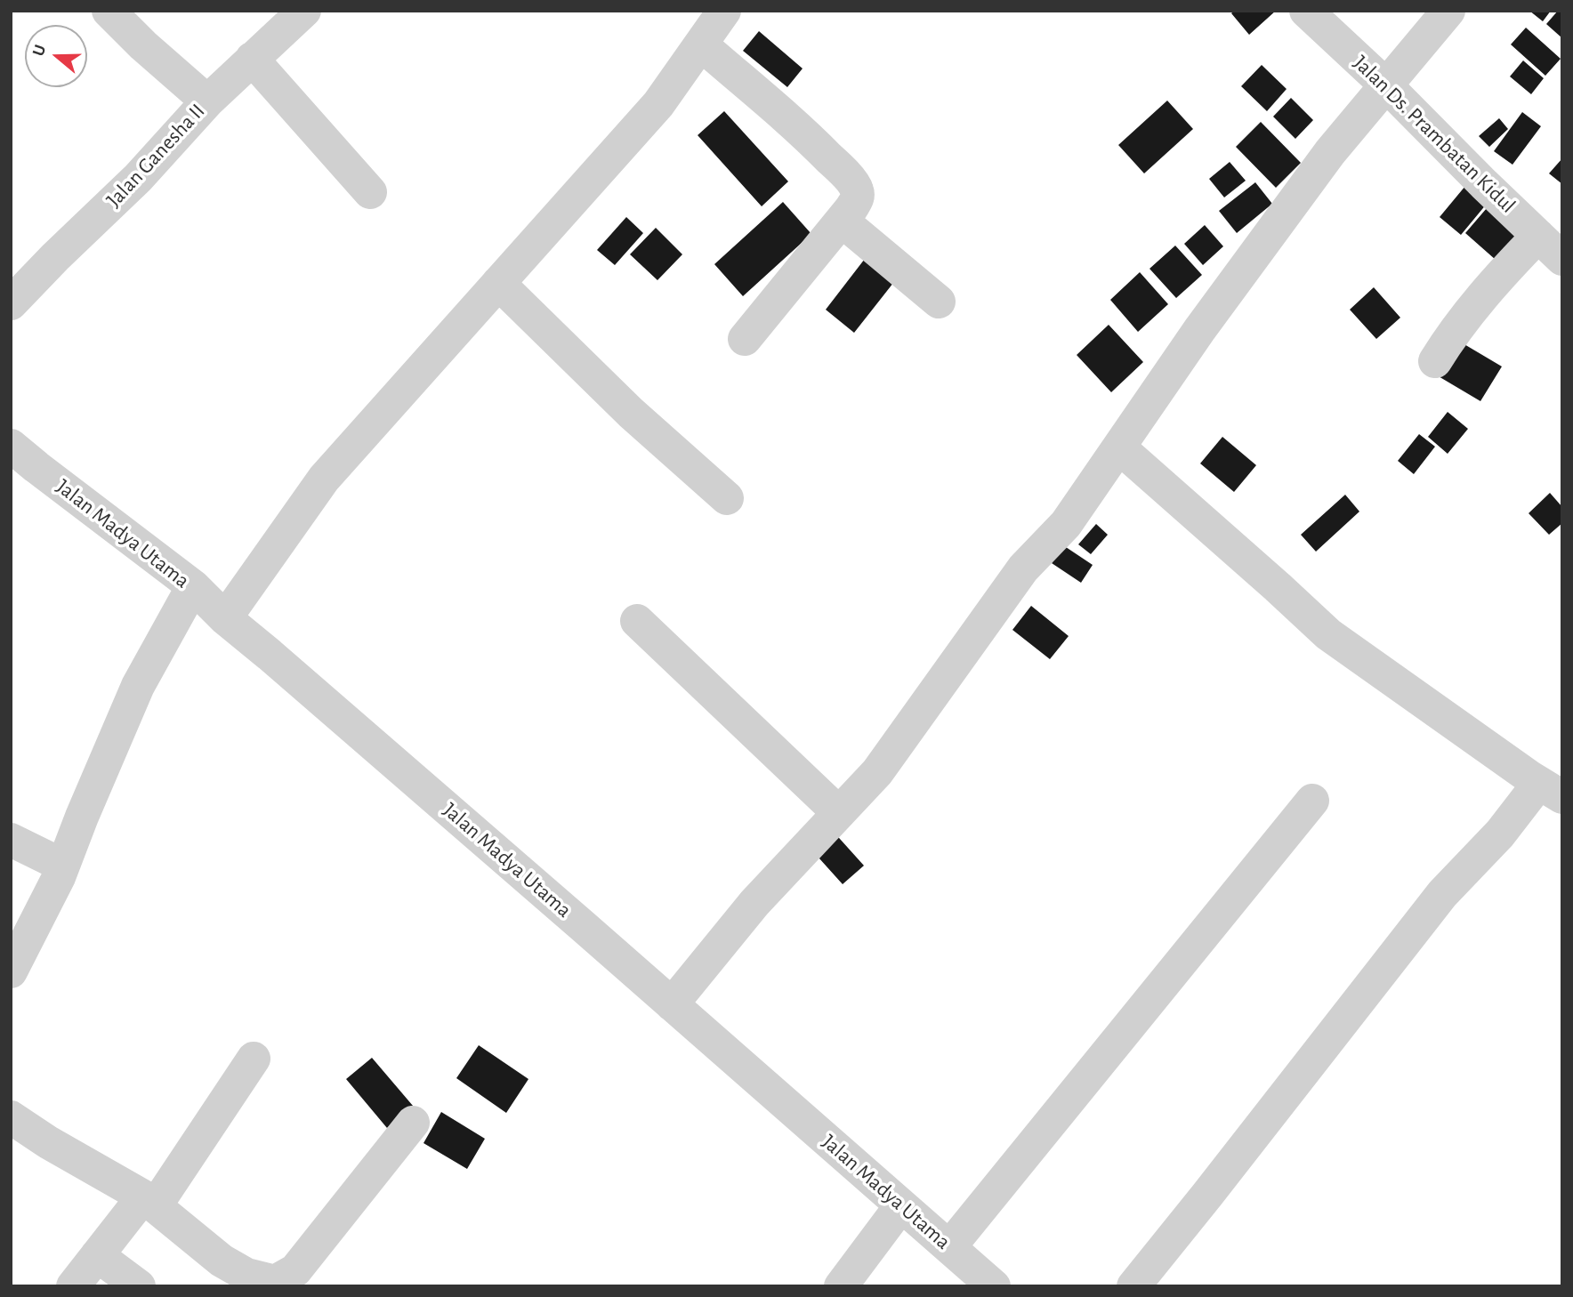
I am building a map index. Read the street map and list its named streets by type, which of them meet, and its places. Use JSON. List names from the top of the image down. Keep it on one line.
{"streets":{"street":["Jalan Ds. Prambatan Kidul","Jalan Ganesha II","Jalan Madya Utama"]},"north":"left"}
